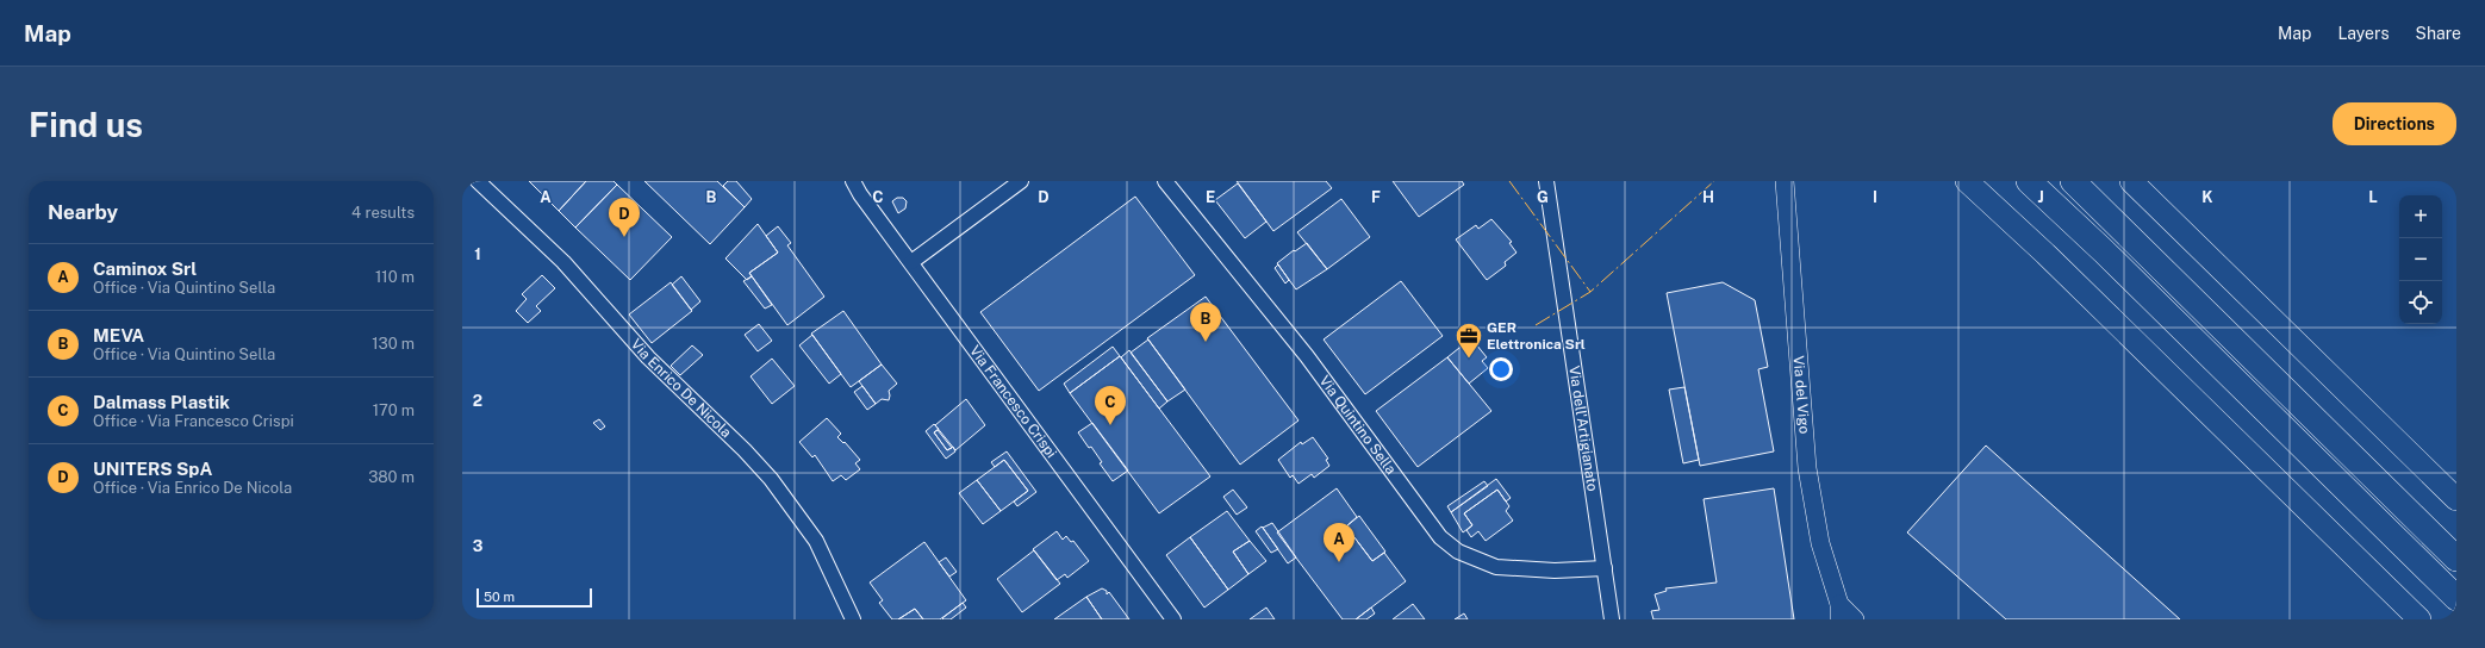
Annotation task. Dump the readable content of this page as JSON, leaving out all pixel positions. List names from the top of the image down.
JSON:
{
  "streets": {
    "street": [
      "Via Enrico De Nicola",
      "Via del Vigo",
      "Via Francesco Crispi",
      "Via Quintino Sella",
      "Via dell'Artigianato"
    ]
  },
  "crossings": [
    ["Via Quintino Sella", "Via dell'Artigianato"]
  ],
  "places": {
    "office": ["GER Elettronica Srl"]
  },
  "scale_bar": "50 m",
  "page": {
    "header": "Map",
    "nav": ["Map", "Layers", "Share"],
    "buttons": "Directions",
    "title": "Find us",
    "heading": ["Nearby", "4 results"],
    "map_buttons": ["+", "−"],
    "pins": [
      "D",
      "B",
      "C",
      "A"
    ],
    "list": [
      {
        "mark": "A",
        "name": "Caminox Srl",
        "note": "Office · Via Quintino Sella",
        "value": "110 m"
      },
      {
        "mark": "B",
        "name": "MEVA",
        "note": "Office · Via Quintino Sella",
        "value": "130 m"
      },
      {
        "mark": "C",
        "name": "Dalmass Plastik",
        "note": "Office · Via Francesco Crispi",
        "value": "170 m"
      },
      {
        "mark": "D",
        "name": "UNITERS SpA",
        "note": "Office · Via Enrico De Nicola",
        "value": "380 m"
      }
    ],
    "scale": "50 m"
  },
  "grid": {
    "columns": [
      "A",
      "B",
      "C",
      "D",
      "E",
      "F",
      "G",
      "H",
      "I",
      "J",
      "K",
      "L"
    ],
    "rows": ["1", "2", "3"]
  }
}
